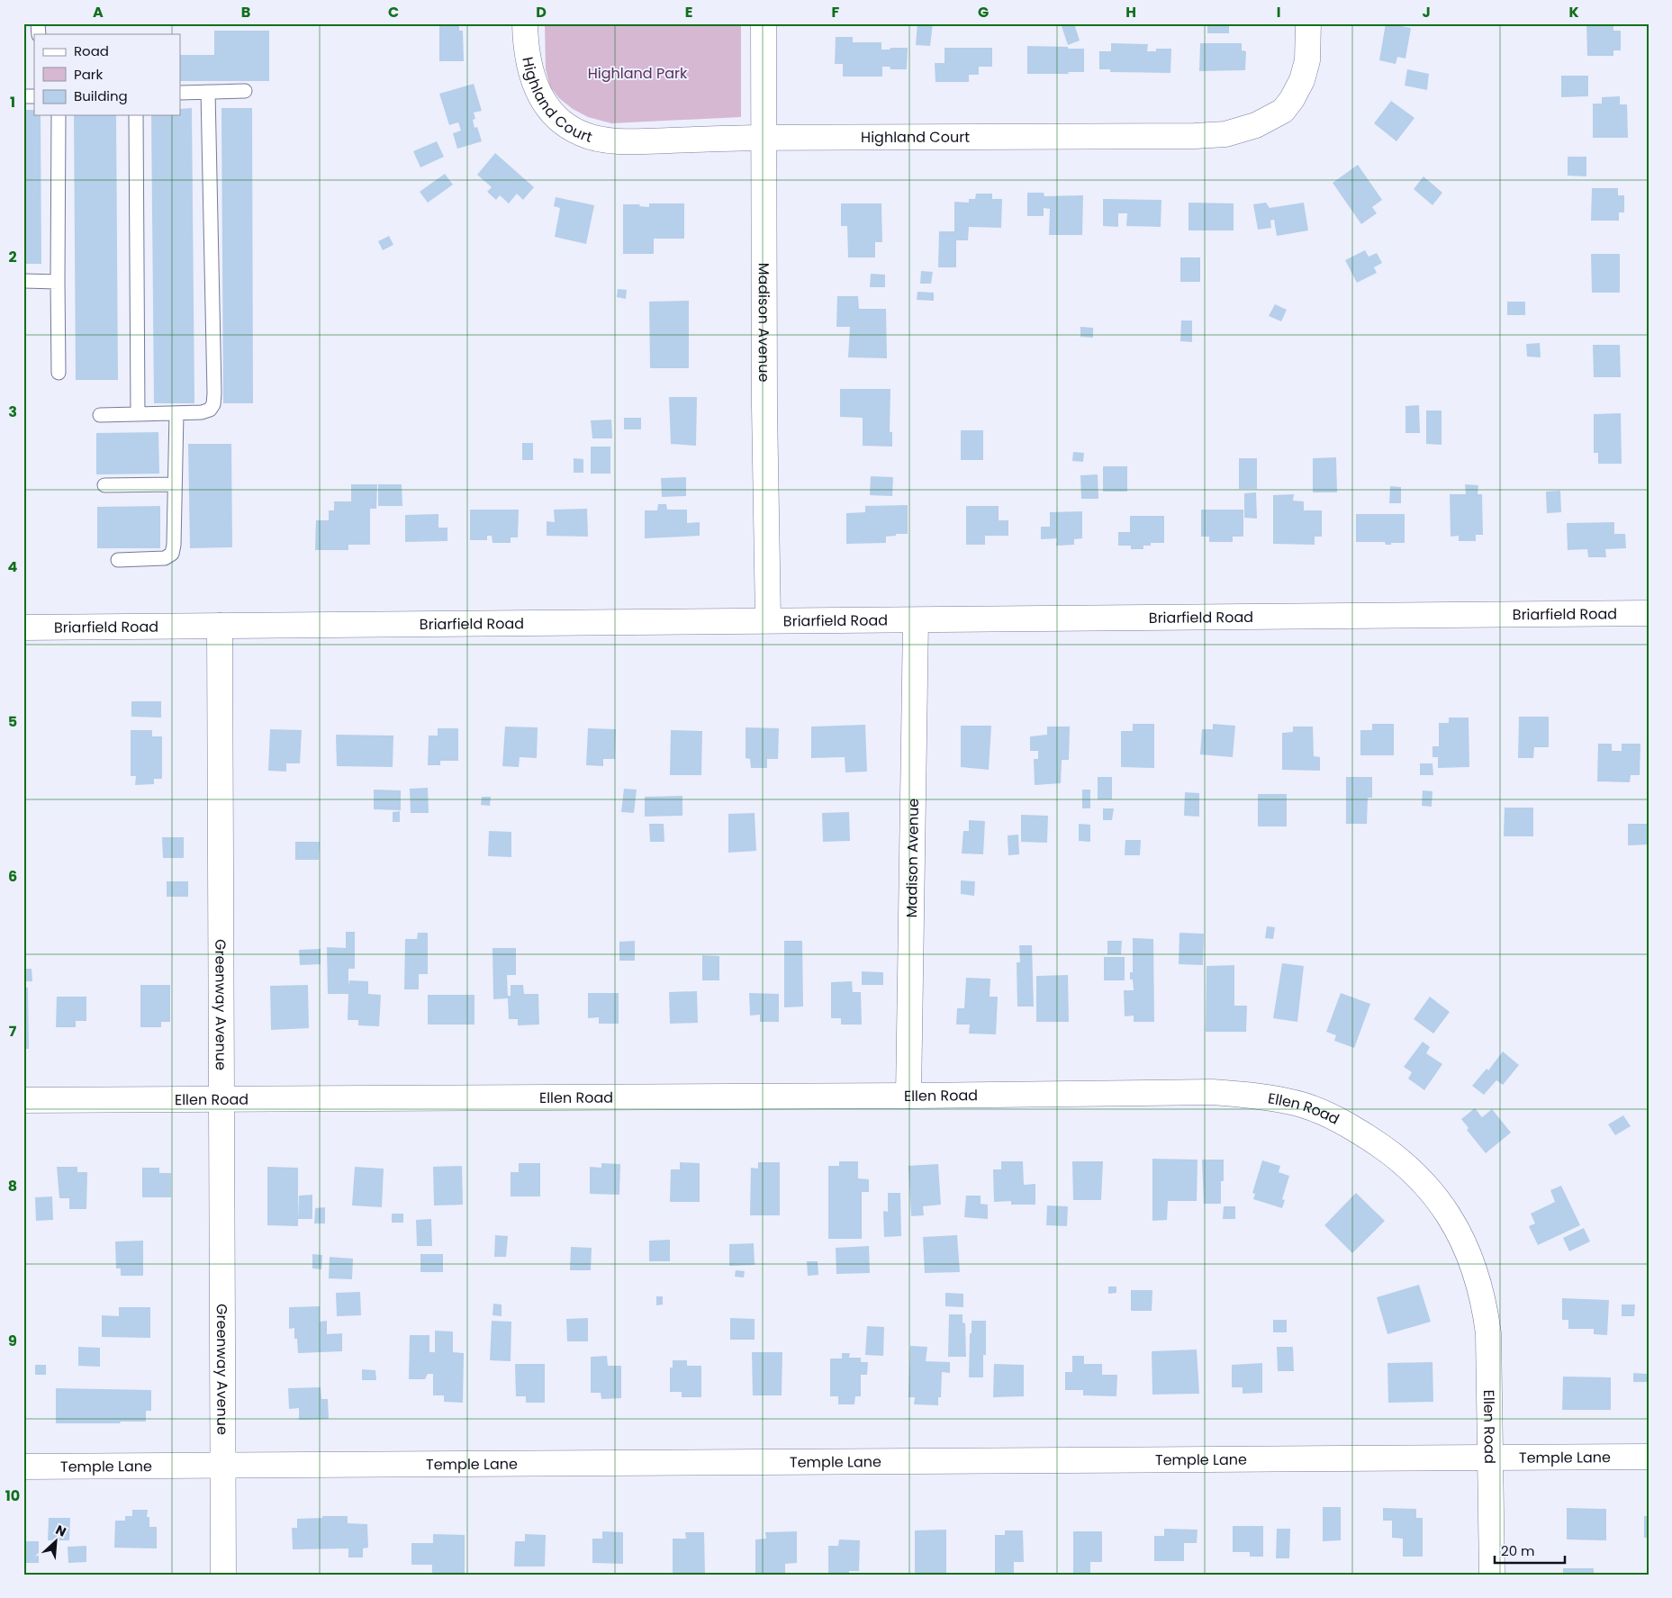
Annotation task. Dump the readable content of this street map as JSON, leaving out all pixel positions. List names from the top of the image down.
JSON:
{
  "streets": {
    "street": [
      "Highland Court",
      "Madison Avenue",
      "Briarfield Road",
      "Greenway Avenue",
      "Ellen Road",
      "Temple Lane"
    ]
  },
  "crossings": [
    ["Highland Court", "Madison Avenue"],
    ["Madison Avenue", "Briarfield Road"],
    ["Madison Avenue", "Ellen Road"],
    ["Briarfield Road", "Greenway Avenue"],
    ["Greenway Avenue", "Ellen Road"],
    ["Greenway Avenue", "Temple Lane"],
    ["Ellen Road", "Temple Lane"]
  ],
  "parks": ["Highland Park"],
  "legend": ["Road", "Park", "Building"],
  "scale_bar": "20 m",
  "north": "top right",
  "grid": {
    "columns": [
      "A",
      "B",
      "C",
      "D",
      "E",
      "F",
      "G",
      "H",
      "I",
      "J",
      "K"
    ],
    "rows": [
      "1",
      "2",
      "3",
      "4",
      "5",
      "6",
      "7",
      "8",
      "9",
      "10"
    ]
  }
}
